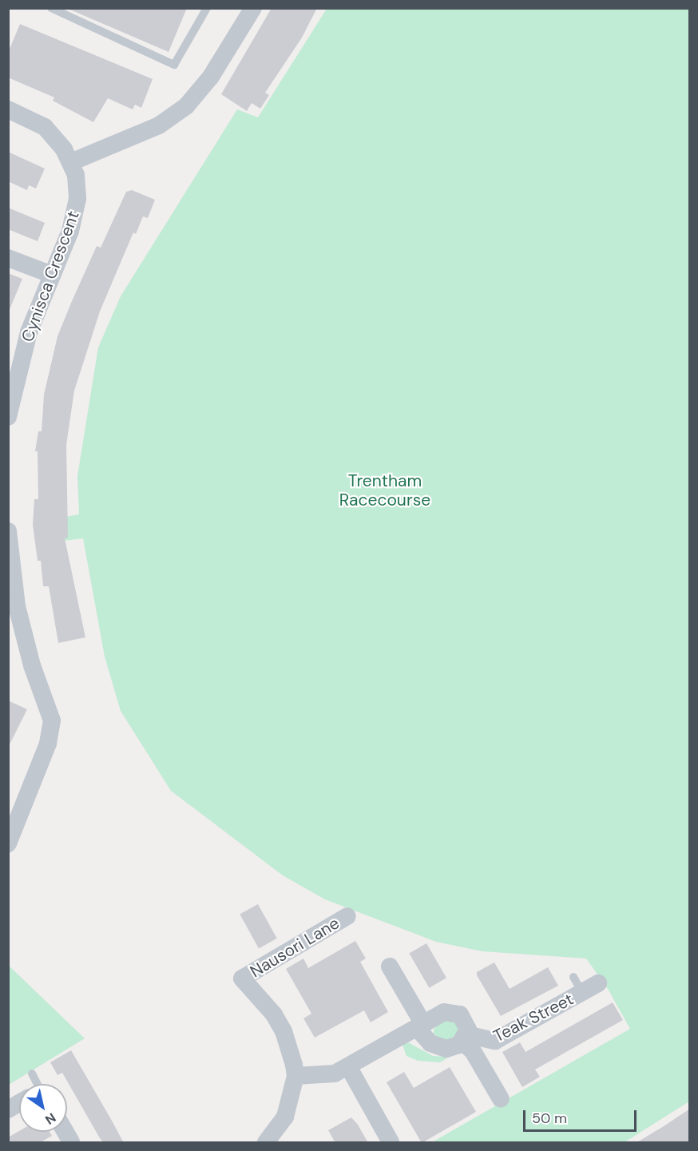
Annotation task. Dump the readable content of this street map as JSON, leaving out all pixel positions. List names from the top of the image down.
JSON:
{
  "streets": {
    "street": ["Cynisca Crescent", "Nausori Lane", "Teak Street"]
  },
  "crossings": [
    ["Nausori Lane", "Teak Street"]
  ],
  "parks": ["Trentham Racecourse"],
  "scale_bar": "50 m",
  "north": "bottom right"
}
